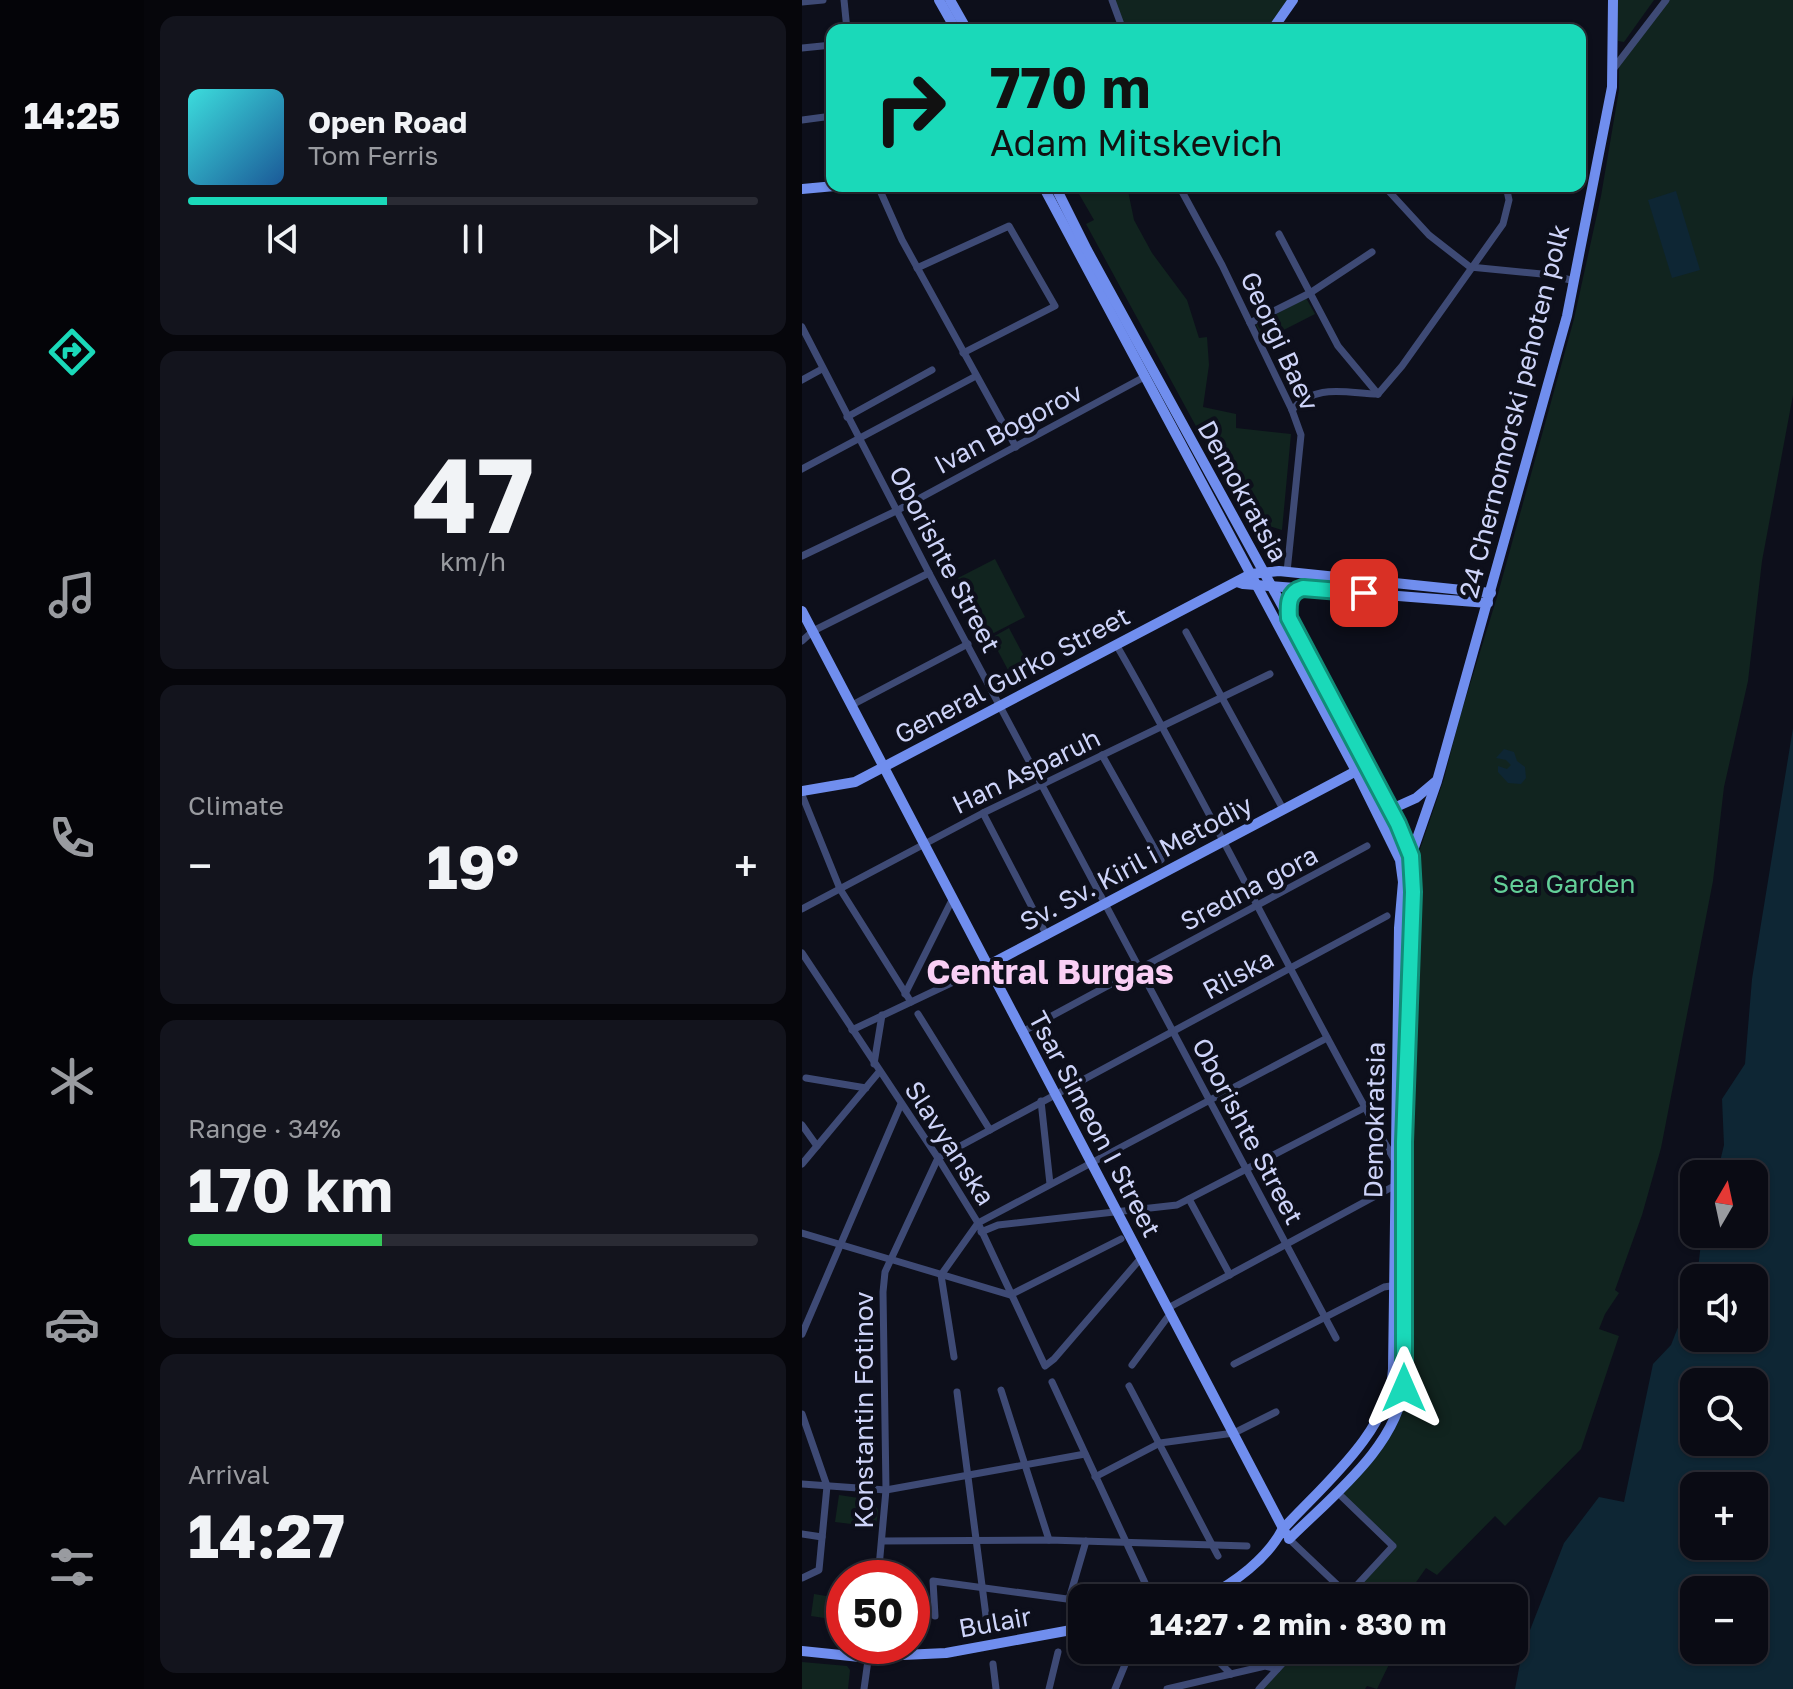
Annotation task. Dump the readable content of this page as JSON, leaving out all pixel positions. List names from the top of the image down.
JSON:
{
  "streets": {
    "main road": [
      "24 Chernomorski pehoten polk",
      "Demokratsia",
      "General Gurko Street",
      "Sv. Sv. Kiril i Metodiy",
      "Tsar Simeon I Street",
      "Bulair"
    ],
    "street": [
      "Georgi Baev",
      "Ivan Bogorov",
      "Oborishte Street",
      "Han Asparuh",
      "Sredna gora",
      "Rilska",
      "Slavyanska",
      "Konstantin Fotinov"
    ]
  },
  "crossings": [
    ["24 Chernomorski pehoten polk", "Demokratsia"],
    ["Ivan Bogorov", "Demokratsia"],
    ["Ivan Bogorov", "Oborishte Street"],
    ["Demokratsia", "General Gurko Street"],
    ["Demokratsia", "Sv. Sv. Kiril i Metodiy"],
    ["Demokratsia", "Tsar Simeon I Street"],
    ["Oborishte Street", "General Gurko Street"],
    ["Oborishte Street", "Han Asparuh"],
    ["Oborishte Street", "Sv. Sv. Kiril i Metodiy"],
    ["Oborishte Street", "Sredna gora"],
    ["Oborishte Street", "Rilska"],
    ["General Gurko Street", "Tsar Simeon I Street"],
    ["Han Asparuh", "Tsar Simeon I Street"],
    ["Sv. Sv. Kiril i Metodiy", "Tsar Simeon I Street"],
    ["Sv. Sv. Kiril i Metodiy", "Slavyanska"],
    ["Sredna gora", "Tsar Simeon I Street"],
    ["Rilska", "Tsar Simeon I Street"],
    ["Rilska", "Slavyanska"],
    ["Rilska", "Konstantin Fotinov"],
    ["Tsar Simeon I Street", "Slavyanska"],
    ["Slavyanska", "Konstantin Fotinov"]
  ],
  "districts": ["Central Burgas"],
  "parks": ["Sea Garden"],
  "north": "top",
  "page": {
    "tabs": "14:25",
    "turn": ["770 m", "Adam Mitskevich"],
    "song": ["Open Road", "Tom Ferris"],
    "tile": [
      ["47", "km/h"],
      "Climate",
      ["Range · 34%", "170 km"],
      ["Arrival", "14:27"]
    ],
    "heat": ["−", "19°", "+"],
    "map_buttons": ["+", "−"],
    "limit": "50",
    "trip": "14:27 · 2 min · 830 m"
  }
}
